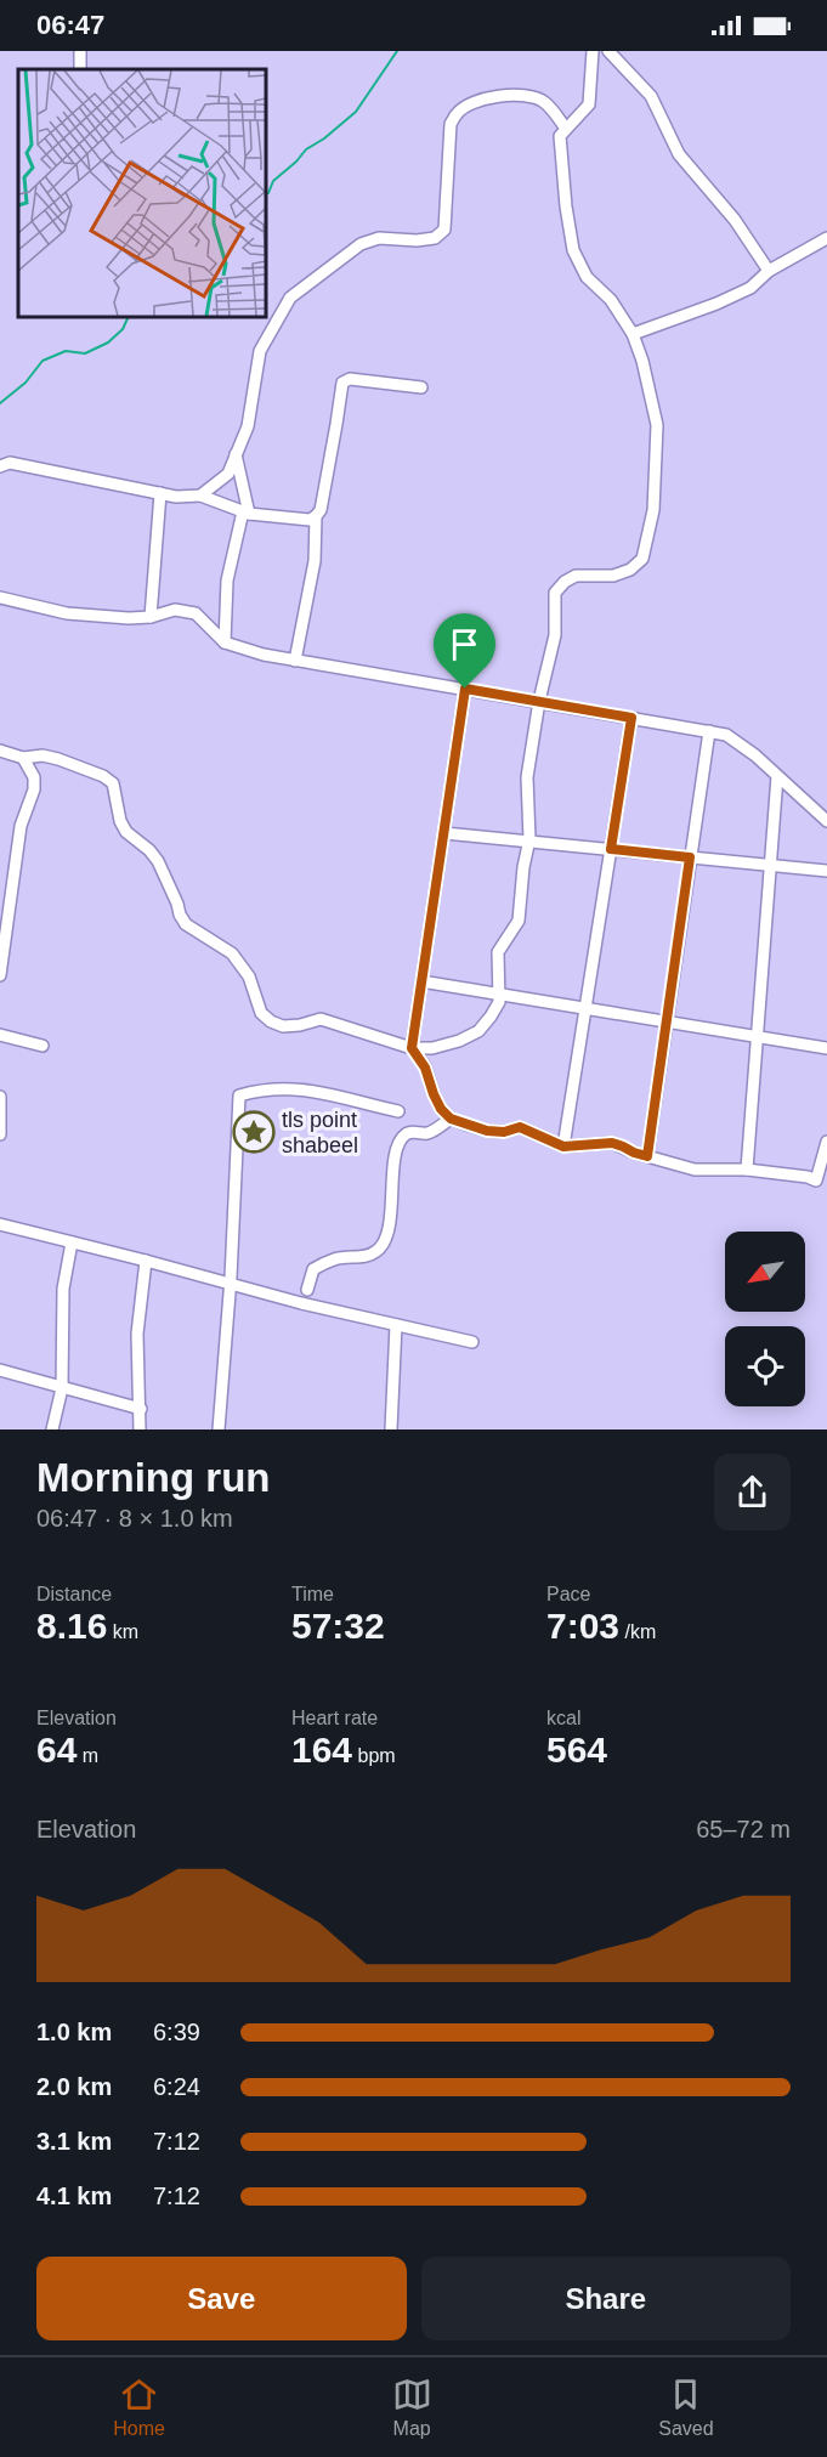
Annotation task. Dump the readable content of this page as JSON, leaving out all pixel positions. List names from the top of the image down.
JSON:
{
  "places": {
    "place": ["tls point shabeel"]
  },
  "north": "bottom left",
  "page": {
    "status": "06:47",
    "heading": ["Morning run", "06:47 · 8 × 1.0 km"],
    "stats": [
      ["Distance", "8.16 km"],
      ["Time", "57:32"],
      ["Pace", "7:03 /km"],
      ["Elevation", "64 m"],
      ["Heart rate", "164 bpm"],
      ["kcal", "564"]
    ],
    "chart": ["Elevation", "65–72 m"],
    "list": [
      {
        "name": "1.0 km",
        "note": "6:39"
      },
      {
        "name": "2.0 km",
        "note": "6:24"
      },
      {
        "name": "3.1 km",
        "note": "7:12"
      },
      {
        "name": "4.1 km",
        "note": "7:12"
      }
    ],
    "buttons": ["Save", "Share"],
    "tabs": ["Home", "Map", "Saved"]
  }
}
